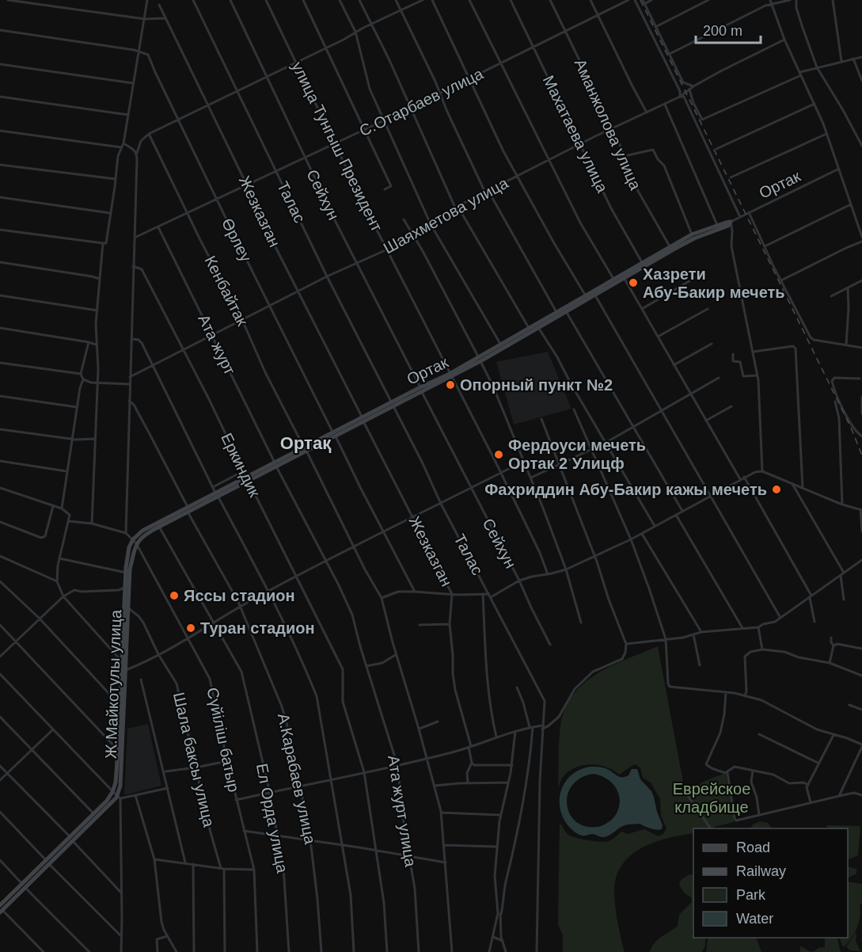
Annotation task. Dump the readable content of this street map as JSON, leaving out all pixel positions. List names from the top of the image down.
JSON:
{
  "streets": {
    "street": [
      "С.Отарбаев улица",
      "Аманжолова улица",
      "Махатаева улица",
      "улица Тунгыш Президент",
      "Ортак",
      "Сейхун",
      "Талас",
      "Жезказган",
      "Шаяхметова улица",
      "Өрлеу",
      "Кенбайтак",
      "Ата журт",
      "Еркиндик",
      "Ж.Майкотулы улица",
      "Сүйіліш батыр",
      "Шала баксы улица",
      "А.Карабаев улица",
      "Ата журт улица",
      "Ел Орда улица"
    ]
  },
  "crossings": [
    ["С.Отарбаев улица", "Аманжолова улица"],
    ["С.Отарбаев улица", "Махатаева улица"],
    ["С.Отарбаев улица", "улица Тунгыш Президент"],
    ["С.Отарбаев улица", "Сейхун"],
    ["С.Отарбаев улица", "Талас"],
    ["С.Отарбаев улица", "Жезказган"],
    ["С.Отарбаев улица", "Өрлеу"],
    ["С.Отарбаев улица", "Кенбайтак"],
    ["С.Отарбаев улица", "Ата журт"],
    ["Аманжолова улица", "Ортак"],
    ["Аманжолова улица", "Шаяхметова улица"],
    ["Махатаева улица", "Ортак"],
    ["Махатаева улица", "Шаяхметова улица"],
    ["улица Тунгыш Президент", "Ортак"],
    ["улица Тунгыш Президент", "Шаяхметова улица"],
    ["Ортак", "Сейхун"],
    ["Ортак", "Талас"],
    ["Ортак", "Жезказган"],
    ["Ортак", "Өрлеу"],
    ["Ортак", "Кенбайтак"],
    ["Ортак", "Ата журт"],
    ["Ортак", "Еркиндик"],
    ["Ортак", "Ж.Майкотулы улица"],
    ["Ортак", "Сүйіліш батыр"],
    ["Ортак", "А.Карабаев улица"],
    ["Ортак", "Ел Орда улица"],
    ["Сейхун", "Шаяхметова улица"],
    ["Талас", "Шаяхметова улица"],
    ["Жезказган", "Шаяхметова улица"],
    ["Шаяхметова улица", "Өрлеу"],
    ["Шаяхметова улица", "Кенбайтак"],
    ["Шаяхметова улица", "Ата журт"],
    ["Шаяхметова улица", "Еркиндик"],
    ["Ата журт", "Ата журт улица"],
    ["Ж.Майкотулы улица", "Сүйіліш батыр"],
    ["Ж.Майкотулы улица", "Шала баксы улица"]
  ],
  "districts": ["Ортақ"],
  "parks": ["Еврейское кладбище"],
  "places": [
    "Хазрети Абу-Бакир мечеть",
    "Опорный пункт №2",
    "Фердоуси мечеть Ортак 2 Улицф",
    "Фахриддин Абу-Бакир кажы мечеть",
    "Яссы стадион",
    "Туран стадион"
  ],
  "legend": [
    "Road",
    "Railway",
    "Park",
    "Water"
  ],
  "scale_bar": "200 m"
}
